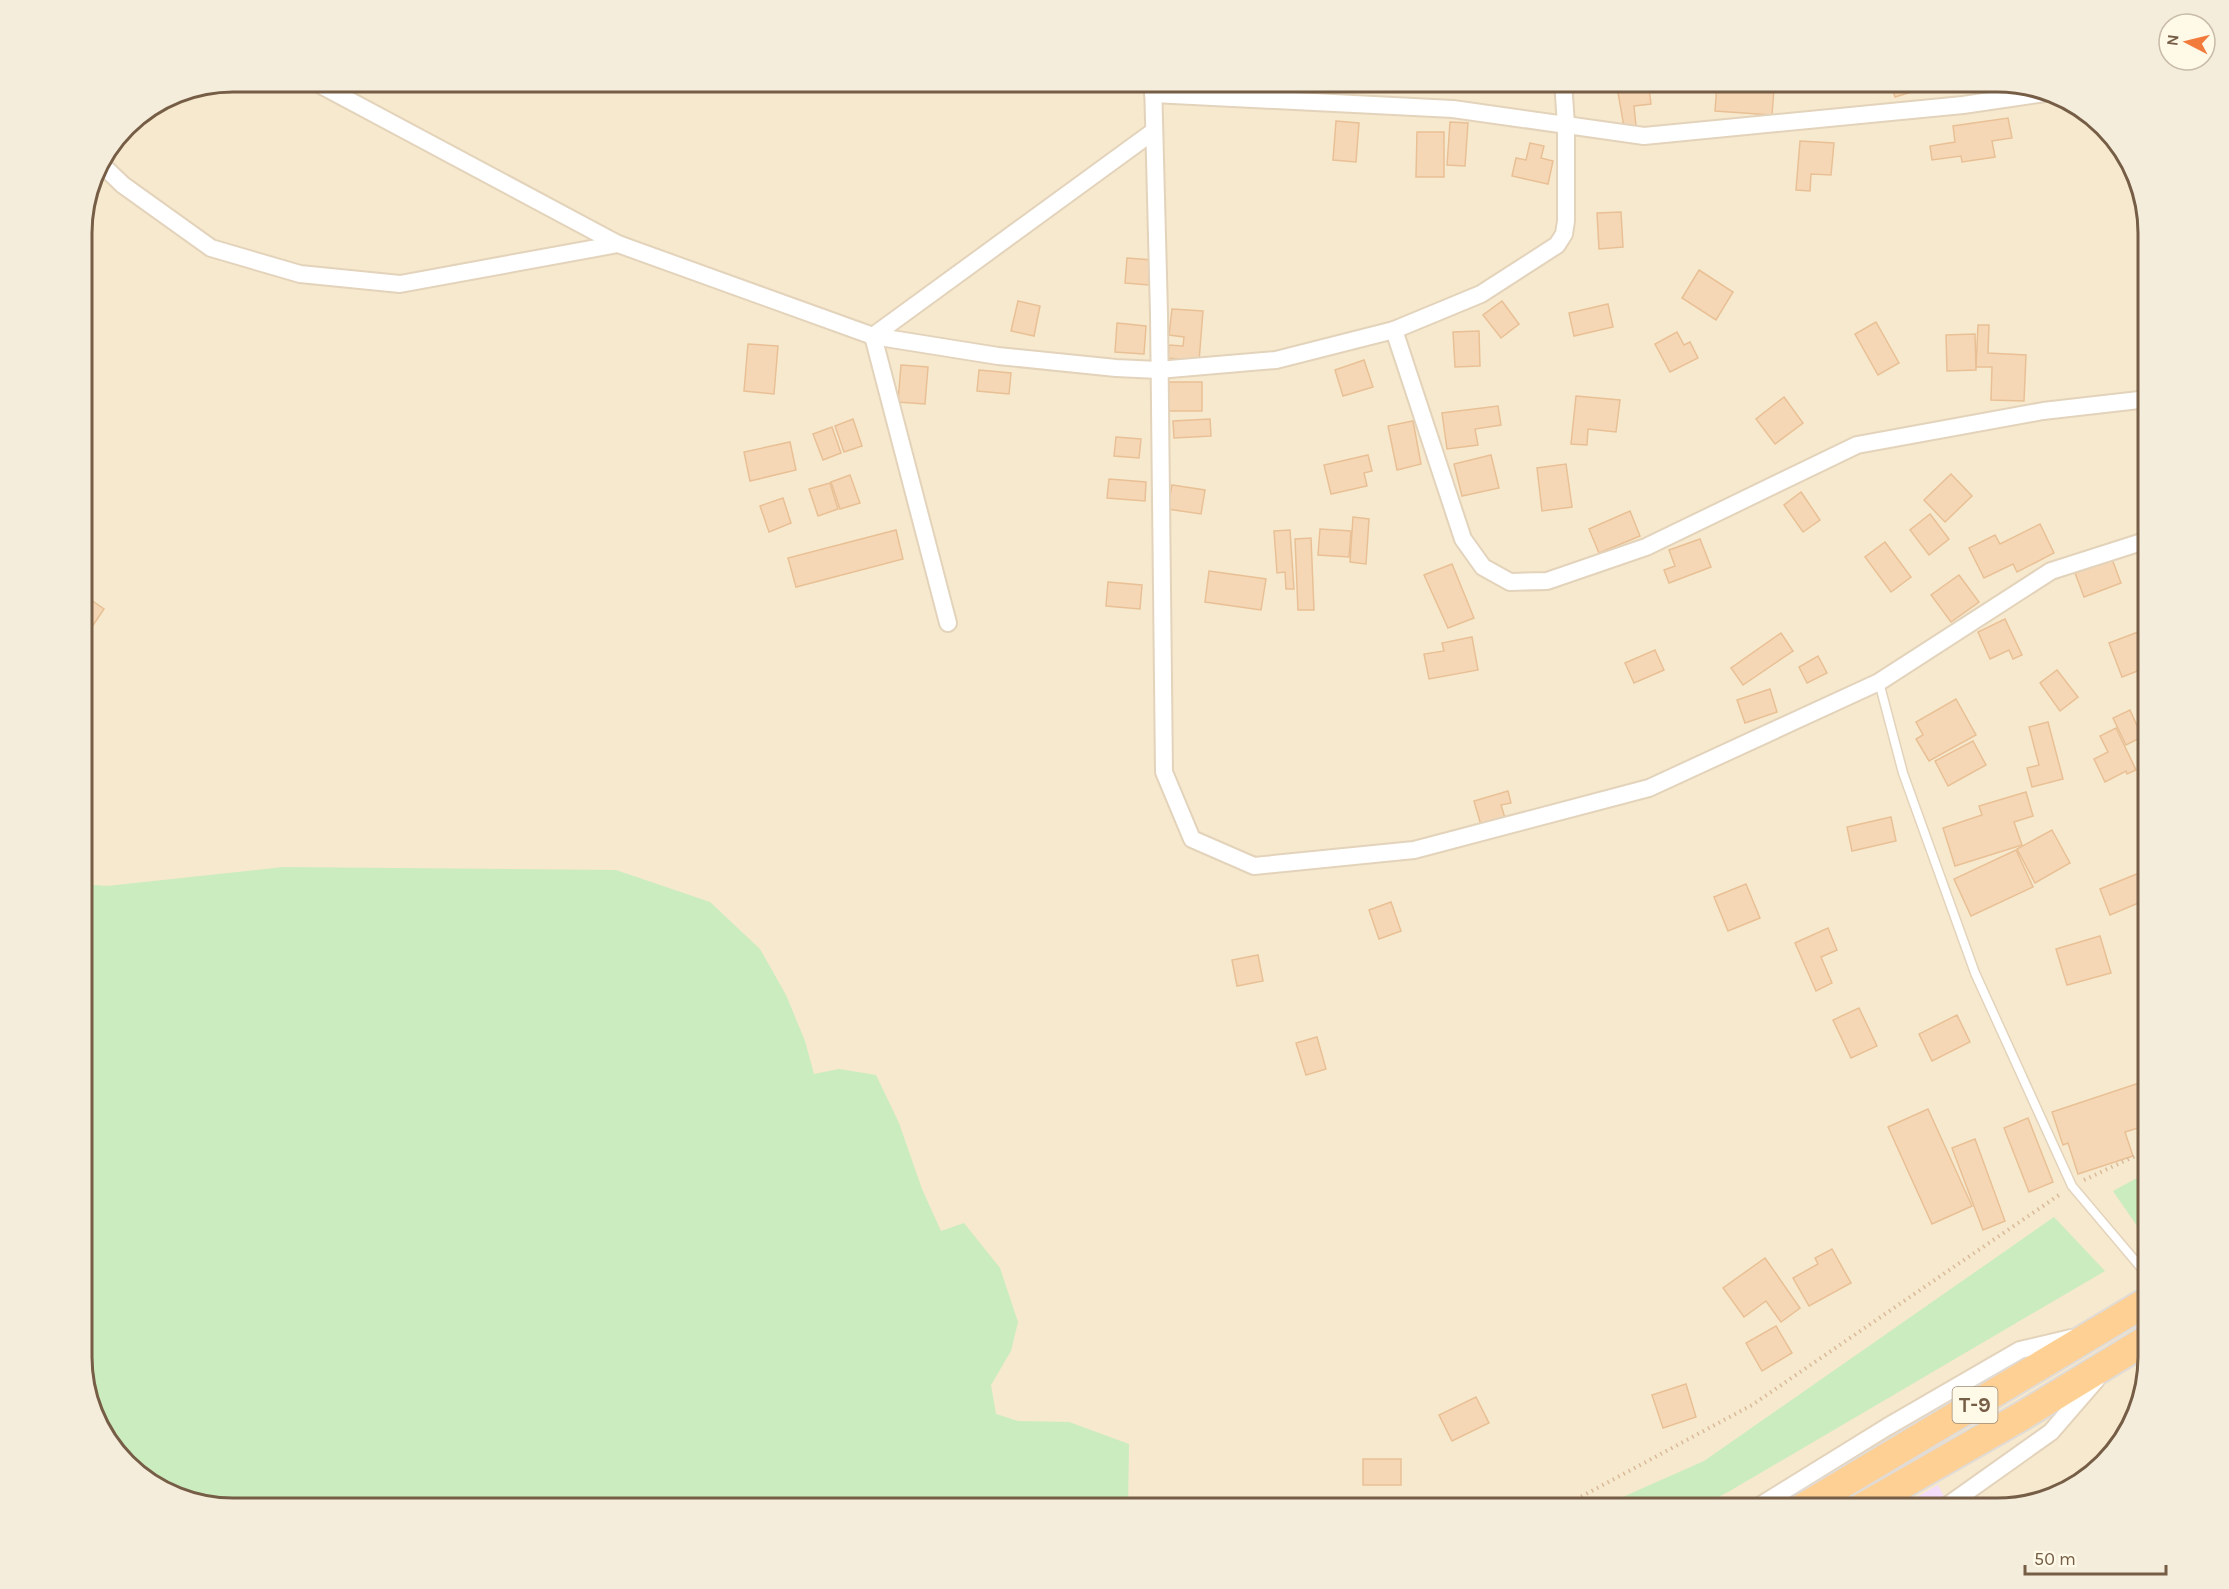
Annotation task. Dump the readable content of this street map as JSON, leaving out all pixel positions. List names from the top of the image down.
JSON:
{
  "streets": {
    "highway": ["T-9"]
  },
  "scale_bar": "50 m",
  "north": "left"
}
